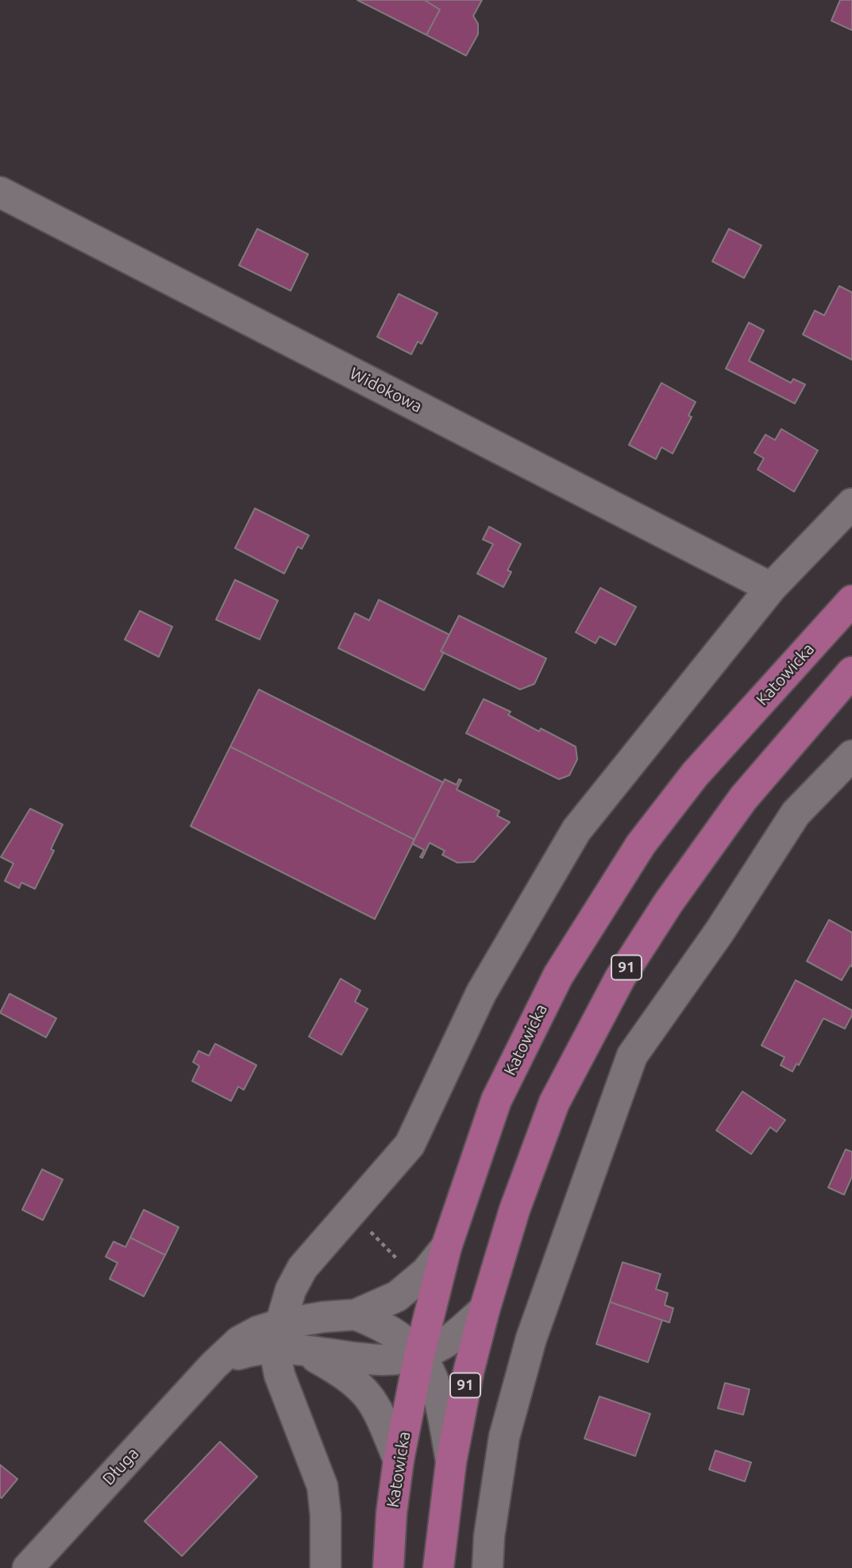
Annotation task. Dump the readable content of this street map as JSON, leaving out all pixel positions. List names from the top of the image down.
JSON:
{
  "streets": {
    "main road": ["Katowicka", "91"],
    "street": ["Widokowa", "Długa"]
  },
  "crossings": [
    ["Katowicka", "Długa"],
    ["91", "Długa"]
  ]
}
